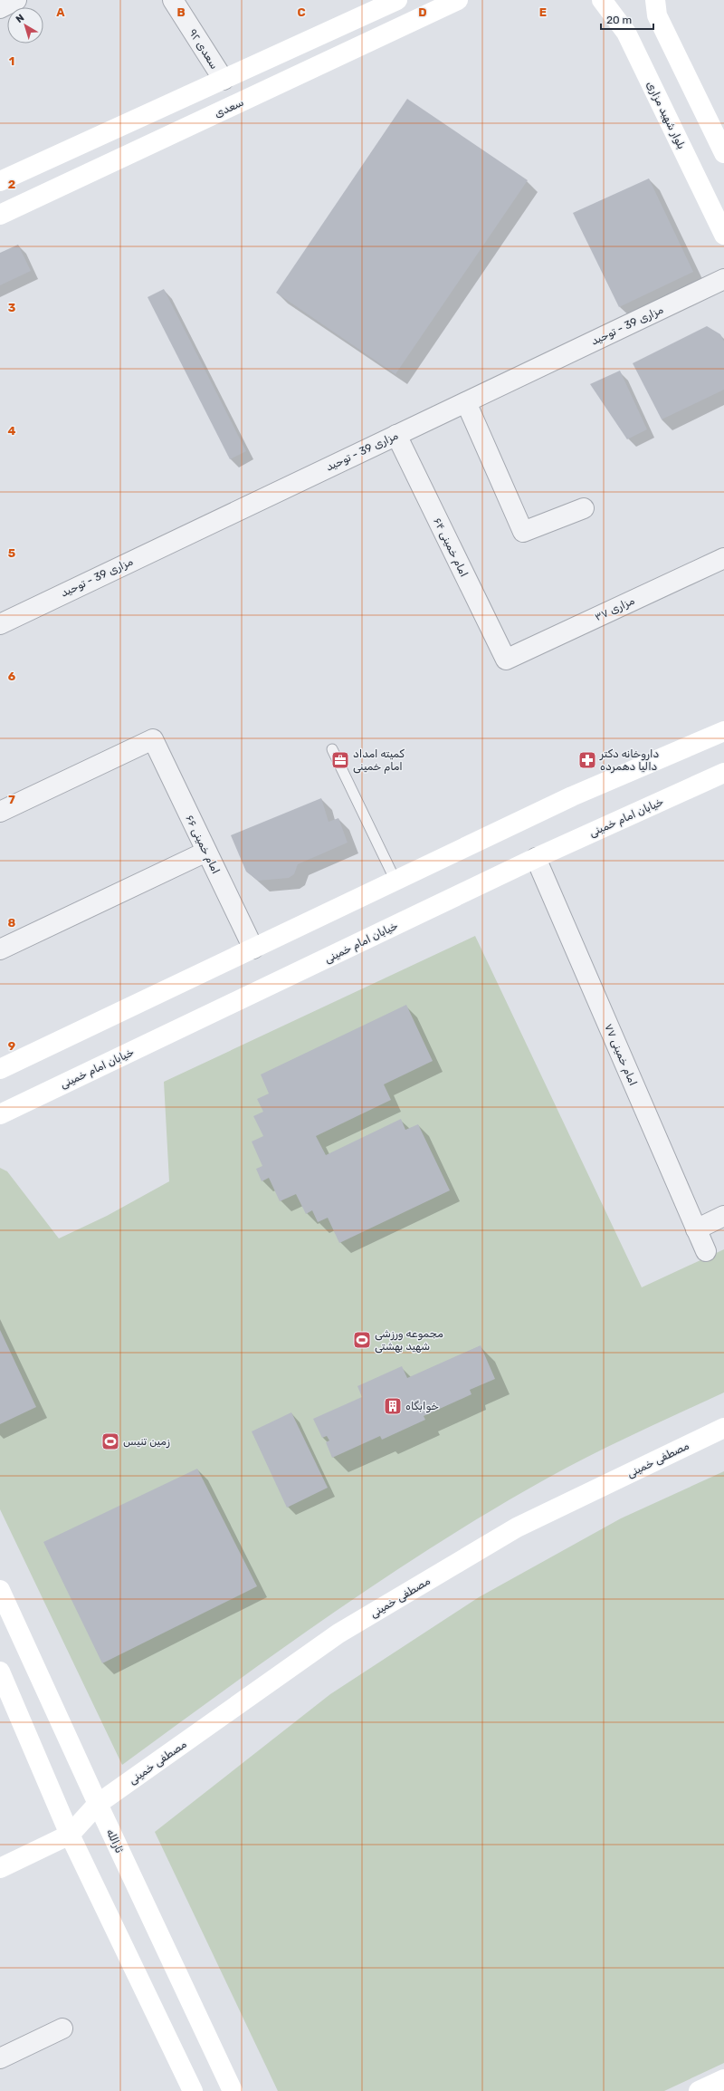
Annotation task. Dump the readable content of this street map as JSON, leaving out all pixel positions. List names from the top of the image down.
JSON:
{
  "streets": {
    "main road": [
      "سعدی",
      "بلوار شهید مزاری",
      "خیابان امام خمینی",
      "مصطفی خمینی",
      "ثارالله"
    ],
    "street": [
      "سعدی ۹۲",
      "مزاری 39 - توحید",
      "امام خمینی ۶۴",
      "مزاری ۳۷",
      "امام خمینی ۶۶",
      "امام خمینی ۷۷"
    ]
  },
  "crossings": [
    ["مزاری 39 - توحید", "امام خمینی ۶۴"],
    ["امام خمینی ۶۴", "مزاری ۳۷"],
    ["خیابان امام خمینی", "امام خمینی ۷۷"],
    ["مصطفی خمینی", "ثارالله"]
  ],
  "places": {
    "office": ["کمیته امداد امام خمینی"],
    "pharmacy": ["داروخانه دکتر دالیا دهمرده"],
    "sports": ["مجموعه ورزشی شهید بهشتی", "زمین تنیس"],
    "building": ["خوابگاه"]
  },
  "scale_bar": "20 m",
  "north": "top left",
  "grid": {
    "columns": [
      "A",
      "B",
      "C",
      "D",
      "E"
    ],
    "rows": [
      "1",
      "2",
      "3",
      "4",
      "5",
      "6",
      "7",
      "8",
      "9"
    ]
  }
}
